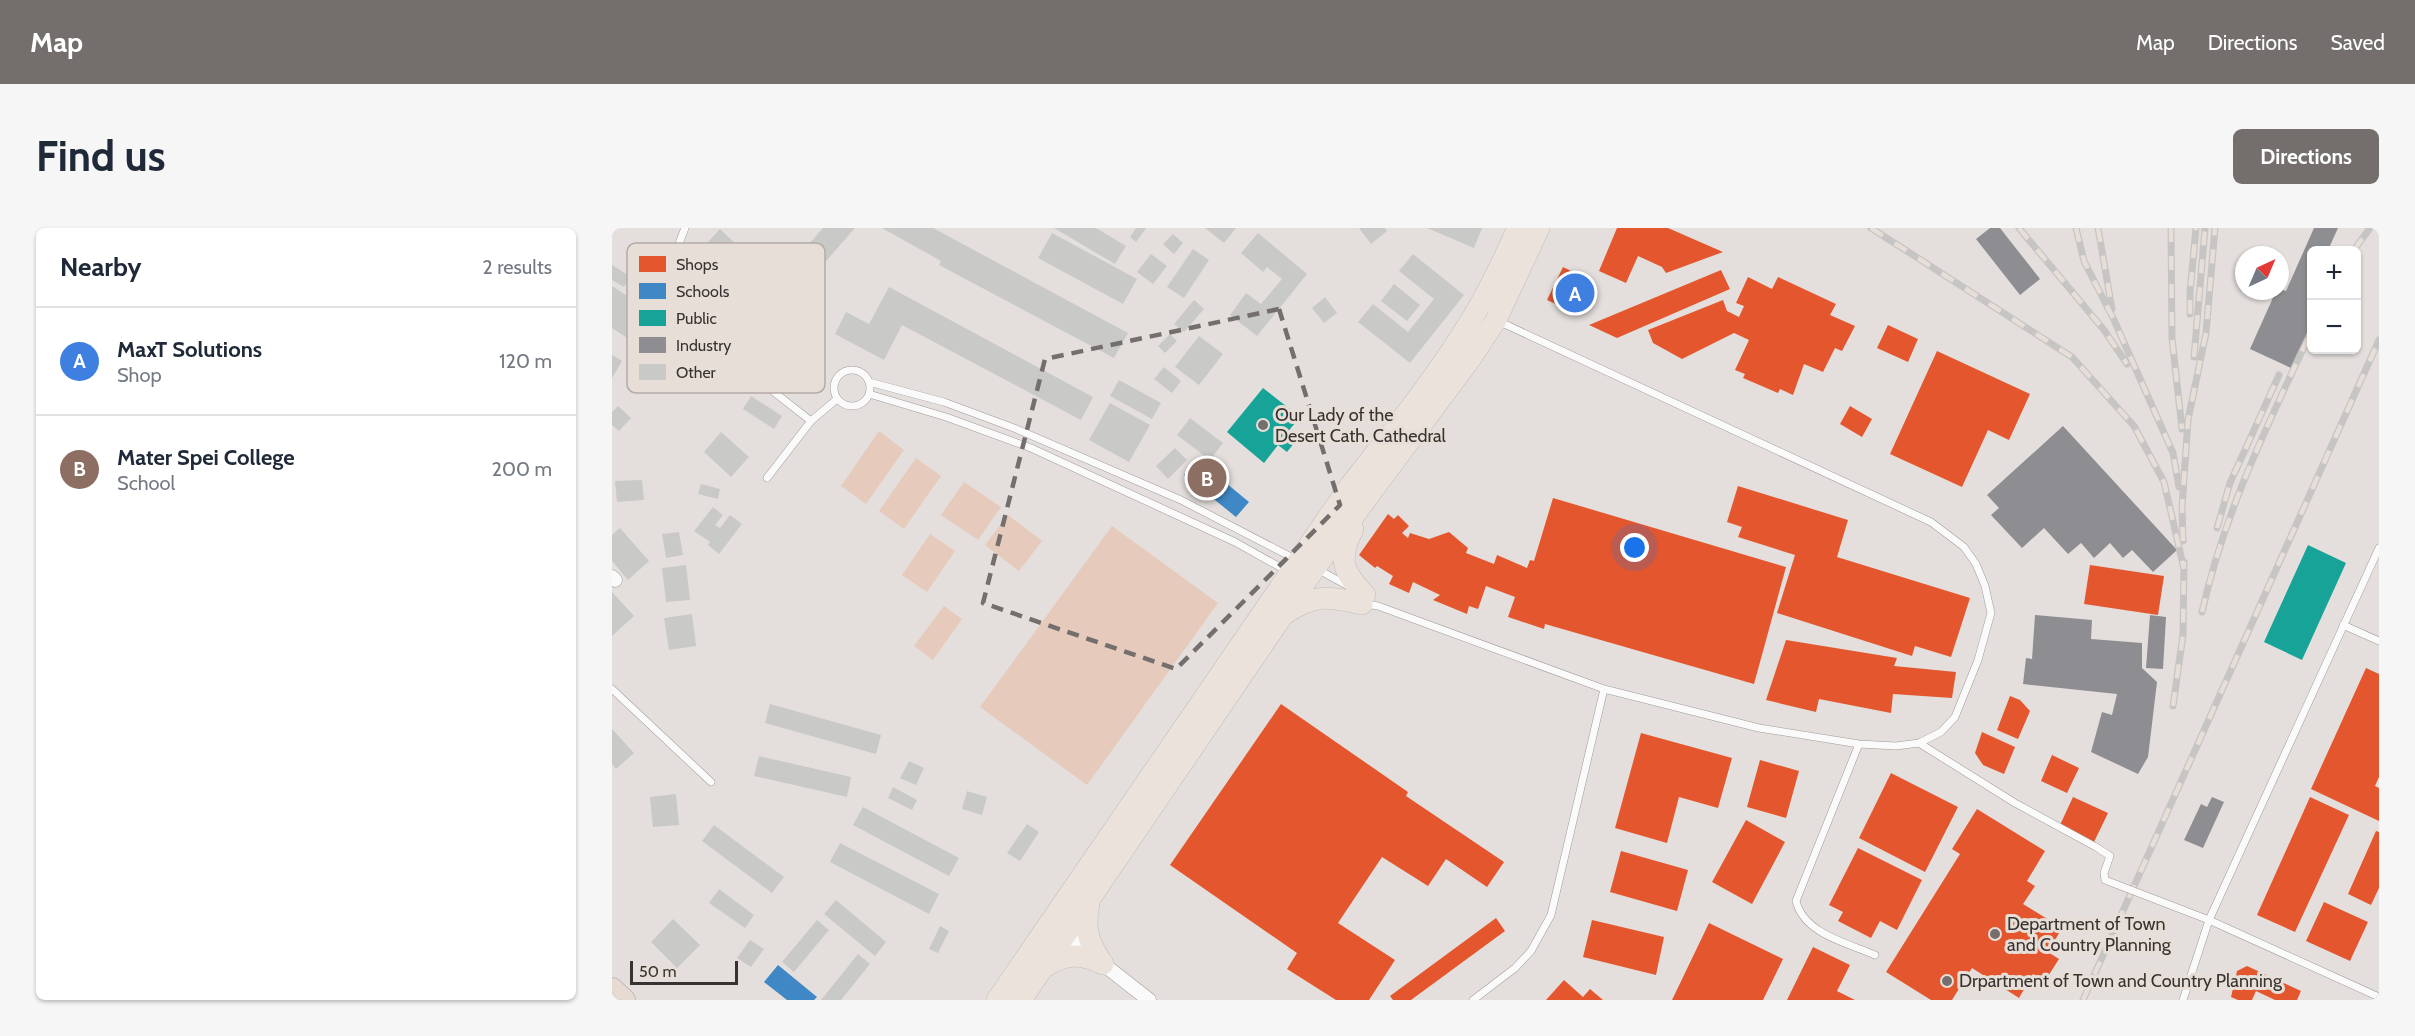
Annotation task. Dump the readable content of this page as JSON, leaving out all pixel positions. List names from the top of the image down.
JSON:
{
  "places": ["Our Lady of the Desert Cath. Cathedral", "Department of Town and Country Planning", "Drpartment of Town and Country Planning"],
  "legend": [
    "Shops",
    "Schools",
    "Public",
    "Industry",
    "Other"
  ],
  "scale_bar": "50 m",
  "north": "top right",
  "page": {
    "header": "Map",
    "nav": ["Map", "Directions", "Saved"],
    "buttons": "Directions",
    "title": "Find us",
    "heading": ["Nearby", "2 results"],
    "map_buttons": ["+", "−"],
    "pins": ["A", "B"],
    "list": [
      {
        "mark": "A",
        "name": "MaxT Solutions",
        "note": "Shop",
        "value": "120 m"
      },
      {
        "mark": "B",
        "name": "Mater Spei College",
        "note": "School",
        "value": "200 m"
      }
    ],
    "scale": "50 m"
  }
}
